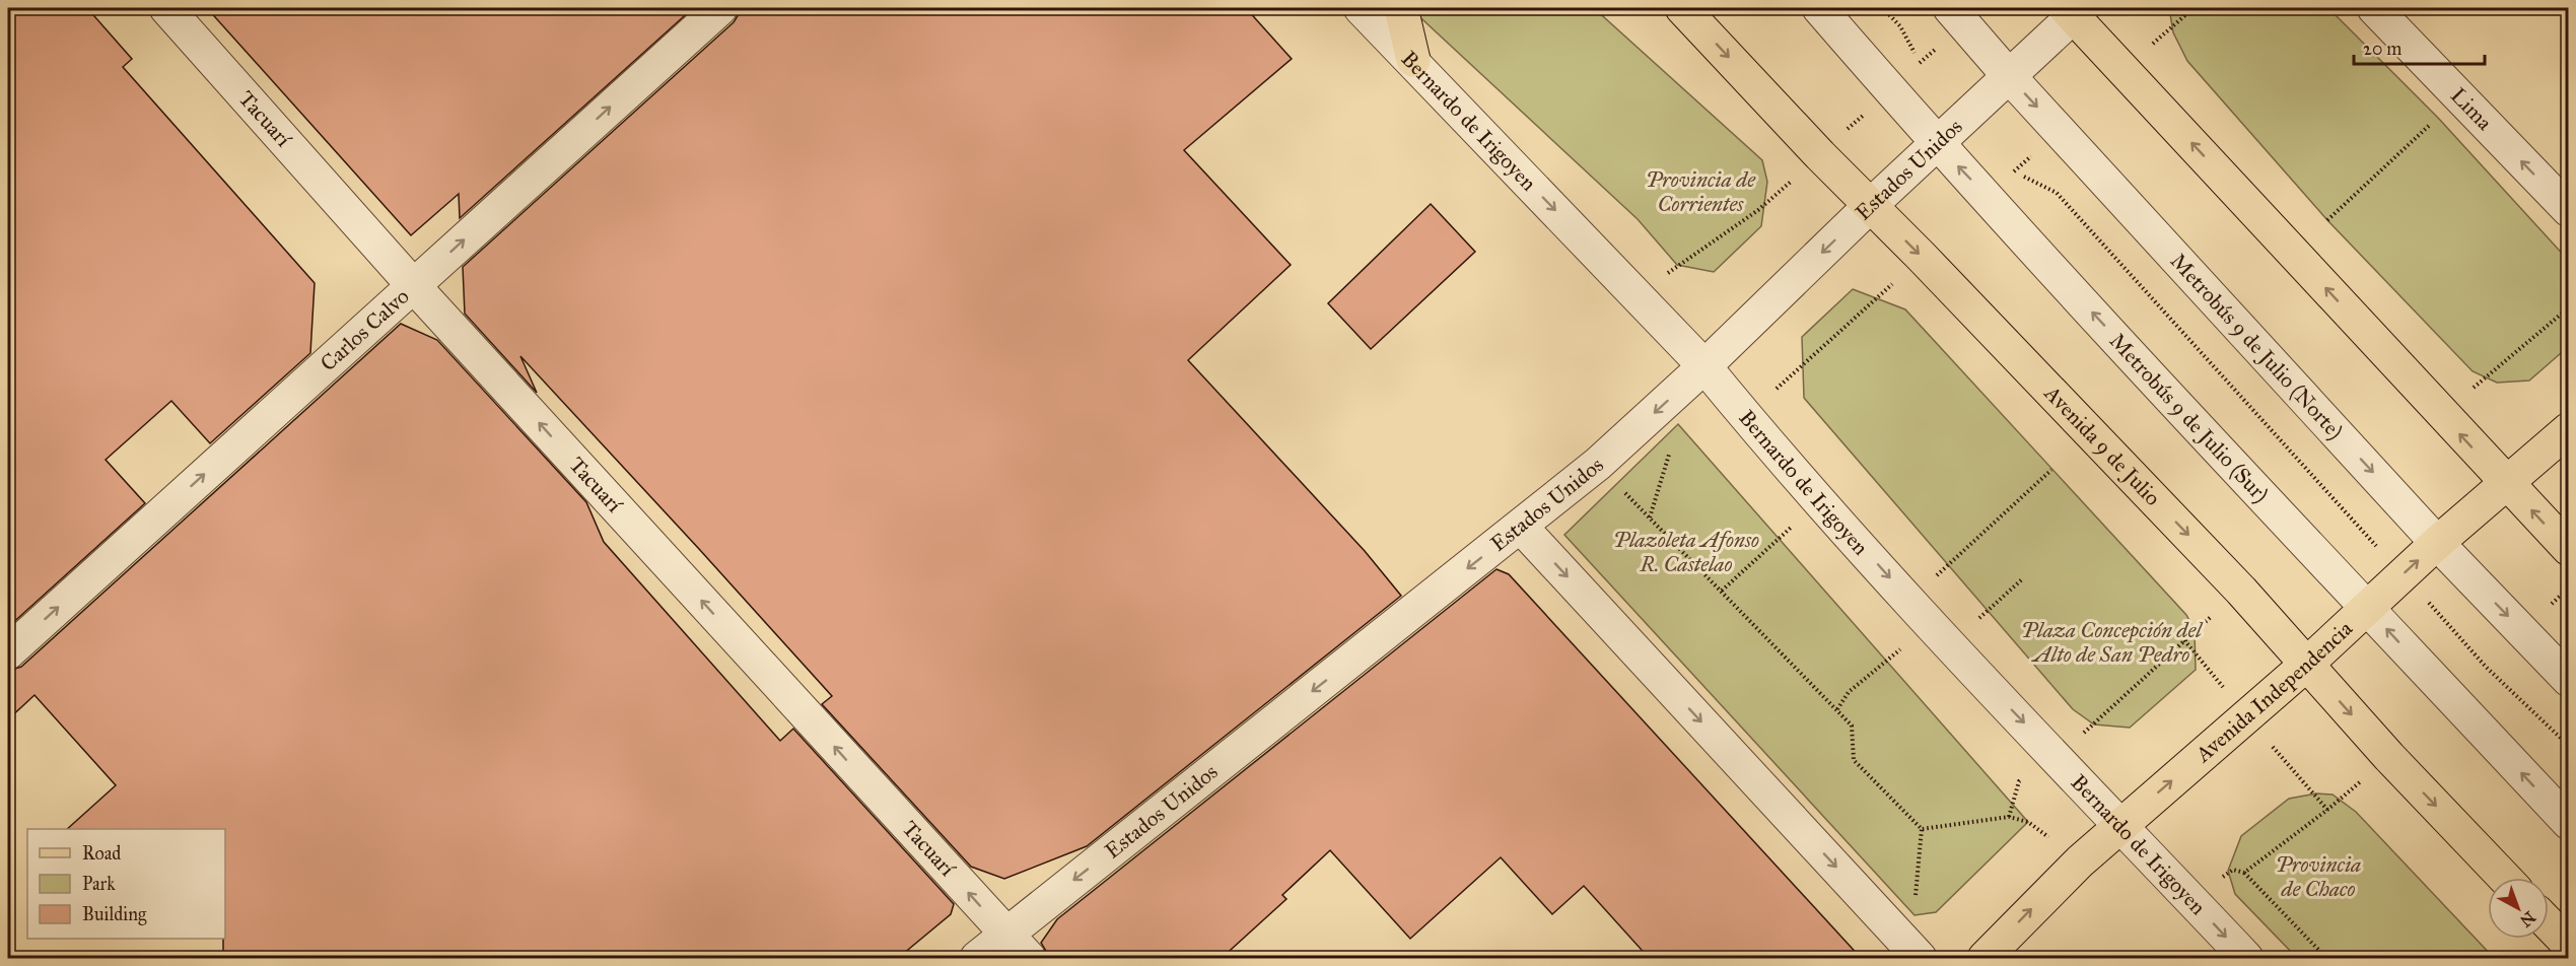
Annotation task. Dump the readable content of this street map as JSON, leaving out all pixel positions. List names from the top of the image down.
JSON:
{
  "streets": {
    "main road": ["Avenida 9 de Julio", "Avenida Independencia"],
    "street": [
      "Lima",
      "Tacuarí",
      "Bernardo de Irigoyen",
      "Estados Unidos",
      "Carlos Calvo",
      "Metrobús 9 de Julio (Norte)",
      "Metrobús 9 de Julio (Sur)"
    ]
  },
  "crossings": [
    ["Tacuarí", "Estados Unidos"],
    ["Tacuarí", "Carlos Calvo"],
    ["Bernardo de Irigoyen", "Estados Unidos"],
    ["Bernardo de Irigoyen", "Avenida Independencia"],
    ["Estados Unidos", "Metrobús 9 de Julio (Norte)"],
    ["Estados Unidos", "Metrobús 9 de Julio (Sur)"],
    ["Estados Unidos", "Avenida 9 de Julio"],
    ["Metrobús 9 de Julio (Norte)", "Avenida Independencia"],
    ["Metrobús 9 de Julio (Sur)", "Avenida Independencia"],
    ["Avenida 9 de Julio", "Avenida Independencia"]
  ],
  "one_way": [
    "Lima",
    "Tacuarí",
    "Estados Unidos",
    "Carlos Calvo",
    "Metrobús 9 de Julio (Norte)",
    "Metrobús 9 de Julio (Sur)",
    "Avenida Independencia"
  ],
  "parks": [
    "Provincia de Corrientes",
    "Plazoleta Afonso R. Castelao",
    "Plaza Concepción del Alto de San Pedro",
    "Provincia de Chaco"
  ],
  "legend": ["Road", "Park", "Building"],
  "scale_bar": "20 m",
  "north": "bottom right"
}
